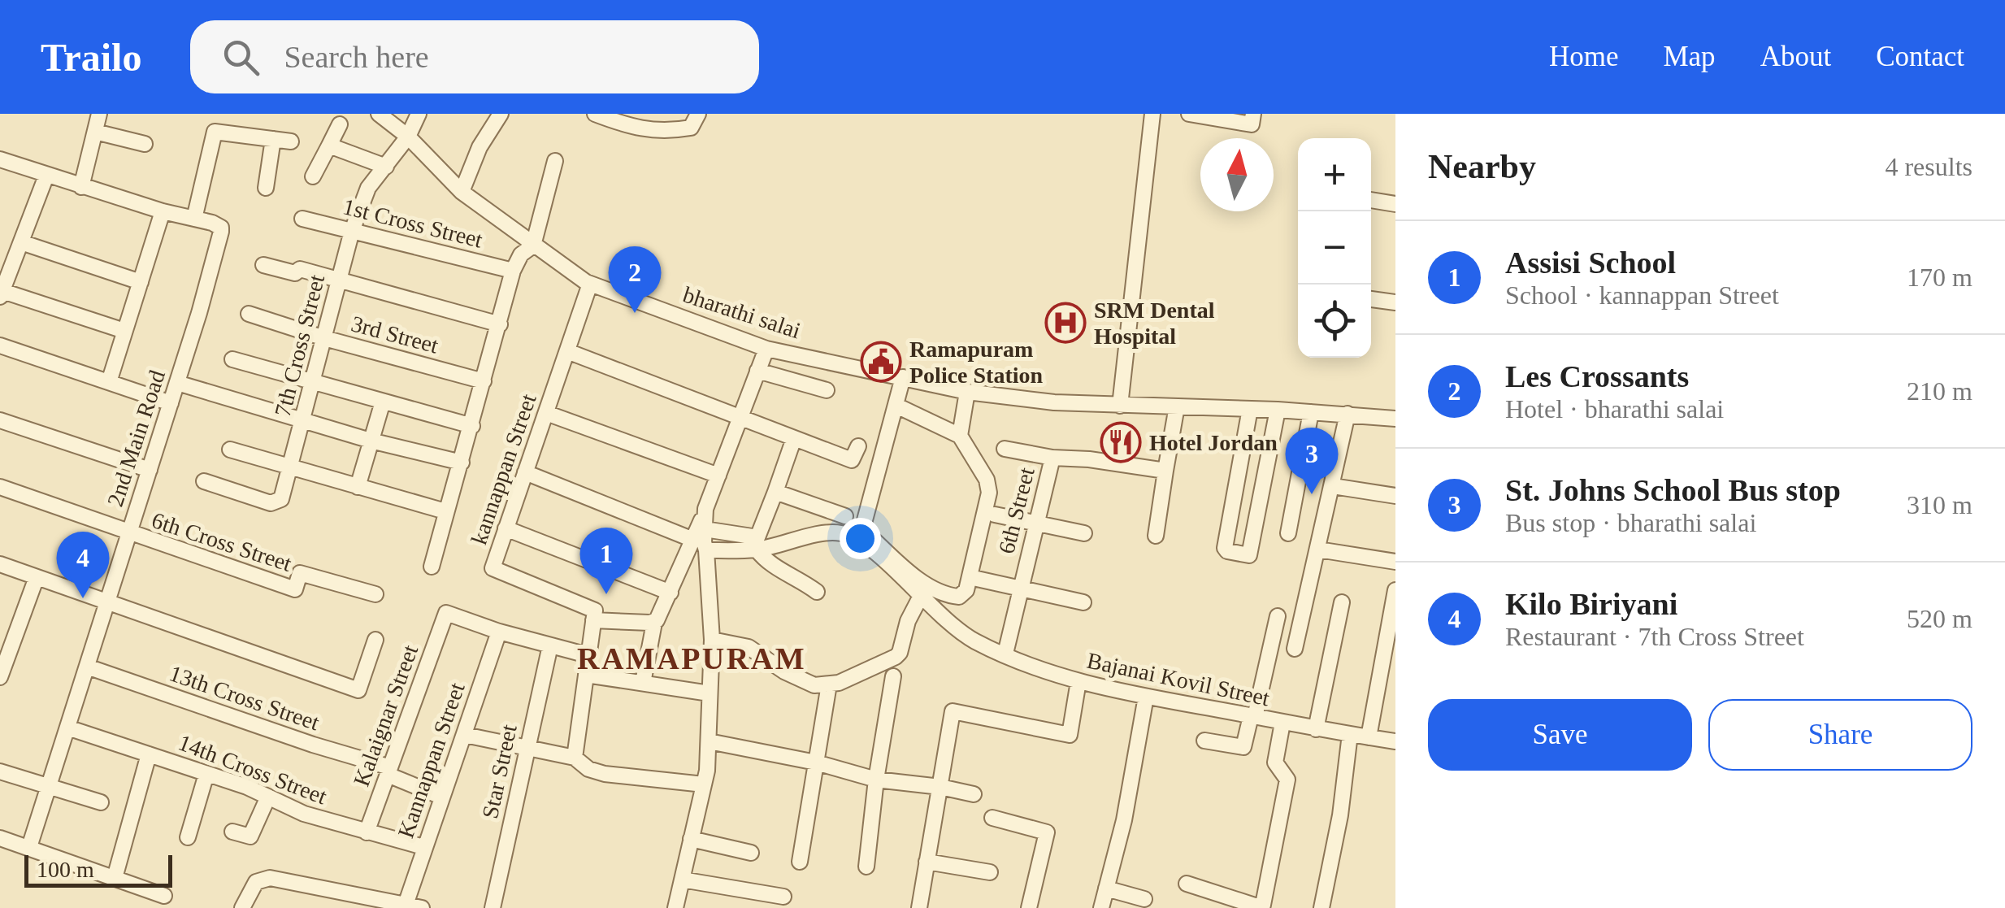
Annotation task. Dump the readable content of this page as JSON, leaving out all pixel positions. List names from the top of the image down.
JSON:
{
  "streets": {
    "street": [
      "1st Cross Street",
      "bharathi salai",
      "3rd Street",
      "7th Cross Street",
      "2nd Main Road",
      "kannappan Street",
      "6th Street",
      "6th Cross Street",
      "Bajanai Kovil Street",
      "13th Cross Street",
      "Kalaignar Street",
      "Kannappan Street",
      "14th Cross Street",
      "Star Street"
    ]
  },
  "crossings": [
    ["1st Cross Street", "7th Cross Street"],
    ["bharathi salai", "7th Cross Street"],
    ["bharathi salai", "kannappan Street"],
    ["3rd Street", "7th Cross Street"],
    ["2nd Main Road", "6th Cross Street"],
    ["2nd Main Road", "13th Cross Street"],
    ["2nd Main Road", "14th Cross Street"],
    ["6th Street", "Bajanai Kovil Street"],
    ["13th Cross Street", "Kalaignar Street"],
    ["13th Cross Street", "Kannappan Street"],
    ["Kalaignar Street", "Kannappan Street"],
    ["Kalaignar Street", "14th Cross Street"],
    ["Kannappan Street", "14th Cross Street"]
  ],
  "districts": ["RAMAPURAM"],
  "places": {
    "hospital": ["SRM Dental Hospital"],
    "public building": ["Ramapuram Police Station"],
    "restaurant": ["Hotel Jordan"]
  },
  "scale_bar": "100 m",
  "north": "top",
  "page": {
    "header": "Trailo",
    "search": "Search here",
    "nav": [
      "Home",
      "Map",
      "About",
      "Contact"
    ],
    "heading": ["Nearby", "4 results"],
    "map_buttons": ["+", "−"],
    "list": [
      {
        "mark": "1",
        "name": "Assisi School",
        "note": "School · kannappan Street",
        "value": "170 m"
      },
      {
        "mark": "2",
        "name": "Les Crossants",
        "note": "Hotel · bharathi salai",
        "value": "210 m"
      },
      {
        "mark": "3",
        "name": "St. Johns School Bus stop",
        "note": "Bus stop · bharathi salai",
        "value": "310 m"
      },
      {
        "mark": "4",
        "name": "Kilo Biriyani",
        "note": "Restaurant · 7th Cross Street",
        "value": "520 m"
      }
    ],
    "pins": [
      "2",
      "3",
      "1",
      "4"
    ],
    "buttons": ["Save", "Share"],
    "scale": "100 m"
  }
}
